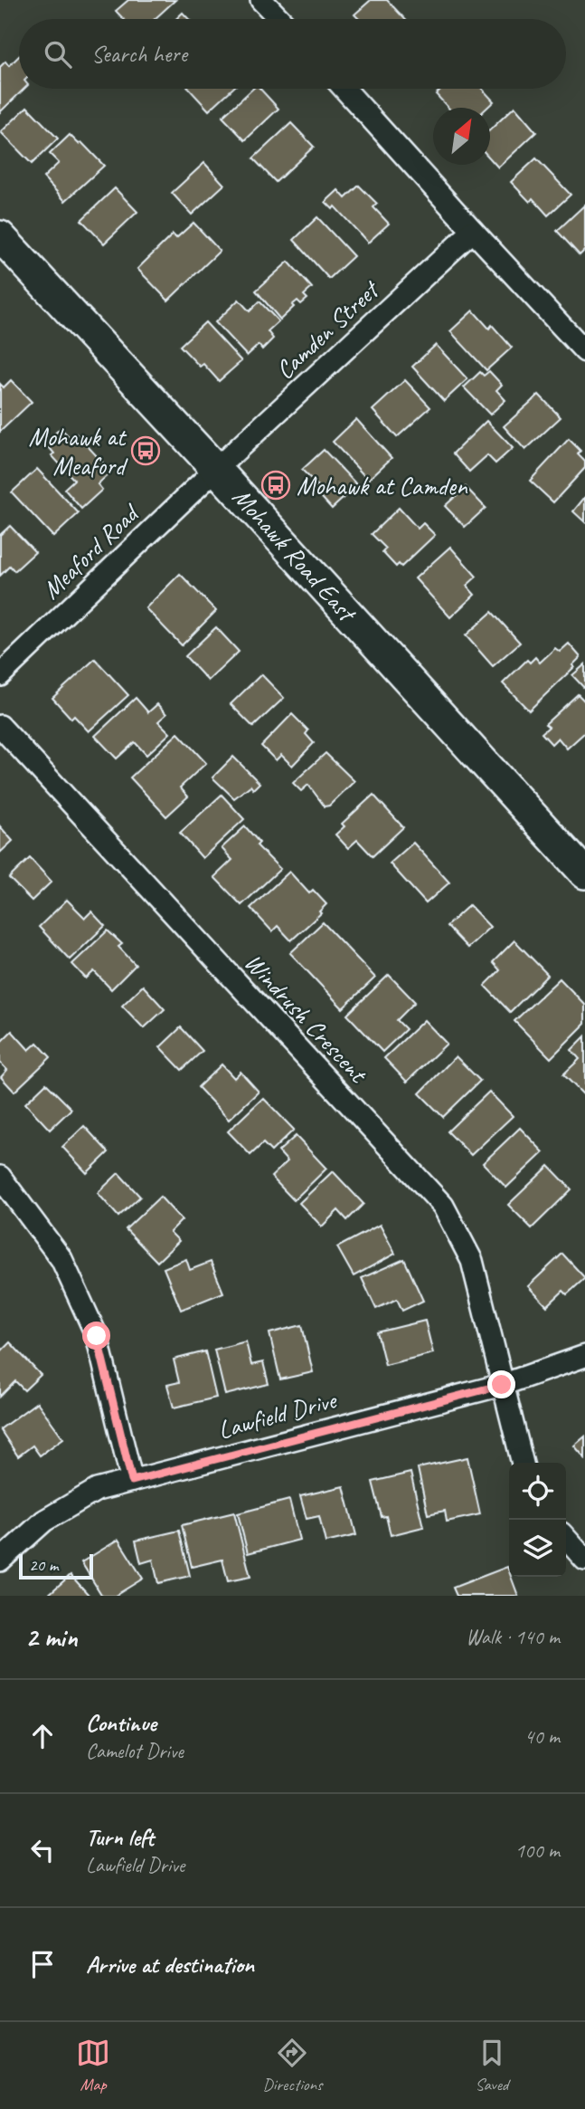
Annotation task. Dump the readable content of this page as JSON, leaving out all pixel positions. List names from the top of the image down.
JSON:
{
  "streets": {
    "main road": ["Mohawk Road East"],
    "street": [
      "Camden Street",
      "Meaford Road",
      "Windrush Crescent",
      "Lawfield Drive"
    ]
  },
  "crossings": [
    ["Camden Street", "Meaford Road"],
    ["Camden Street", "Mohawk Road East"],
    ["Meaford Road", "Mohawk Road East"],
    ["Windrush Crescent", "Lawfield Drive"]
  ],
  "places": {
    "bus stop": ["Mohawk at Meaford", "Mohawk at Camden"]
  },
  "scale_bar": "20 m",
  "north": "top right",
  "page": {
    "search": "Search here",
    "scale": "20 m",
    "heading": ["2 min", "Walk · 140 m"],
    "list": [
      ["Continue", "Camelot Drive", "40 m"],
      ["Turn left", "Lawfield Drive", "100 m"],
      "Arrive at destination"
    ],
    "nav": ["Map", "Directions", "Saved"]
  }
}
